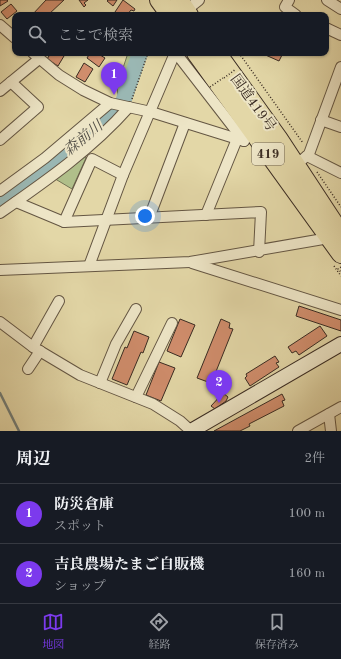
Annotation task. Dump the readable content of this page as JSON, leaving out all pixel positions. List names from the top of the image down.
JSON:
{
  "streets": {
    "highway": ["国道419号", "419"]
  },
  "water": ["森前川"],
  "page": {
    "search": "ここで検索",
    "pins": ["1", "2"],
    "heading": ["周辺", "2件"],
    "list": [
      {
        "mark": "1",
        "name": "防災倉庫",
        "note": "スポット",
        "value": "100 m"
      },
      {
        "mark": "2",
        "name": "吉良農場たまご自販機",
        "note": "ショップ",
        "value": "160 m"
      }
    ],
    "nav": ["地図", "経路", "保存済み"]
  }
}
